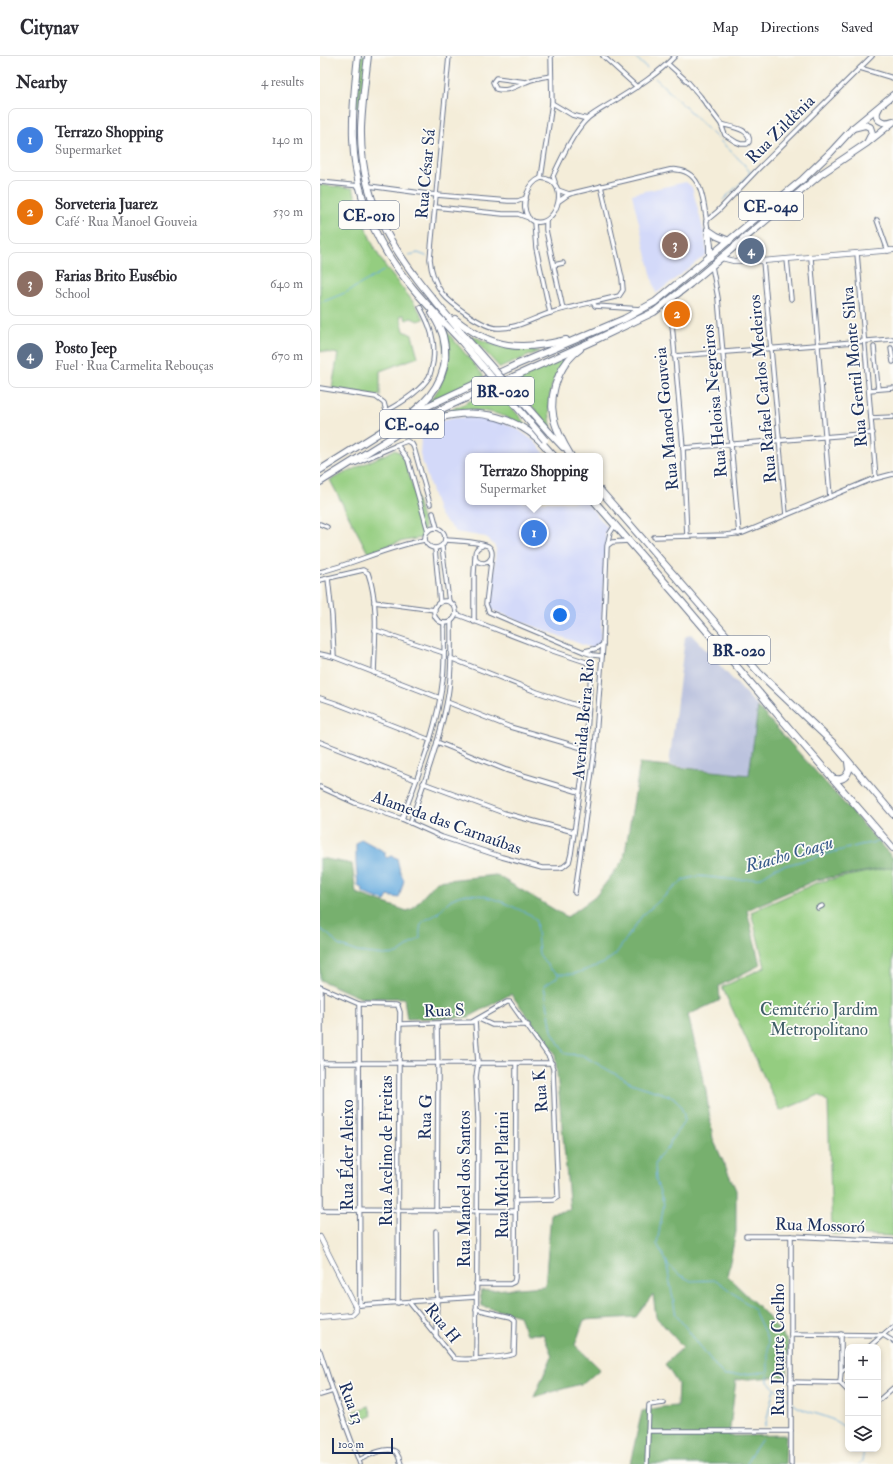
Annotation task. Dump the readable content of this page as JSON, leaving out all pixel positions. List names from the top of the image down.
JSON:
{
  "streets": {
    "highway": ["CE-040", "CE-010", "BR-020"],
    "street": [
      "Rua Zildênia",
      "Rua César Sá",
      "Rua Gentil Monte Silva",
      "Rua Rafael Carlos Medeiros",
      "Rua Heloisa Negreiros",
      "Rua Manoel Gouveia",
      "Avenida Beira Rio",
      "Alameda das Carnaúbas",
      "Rua S",
      "Rua K",
      "Rua G",
      "Rua Acelino de Freitas",
      "Rua Éder Aleixo",
      "Rua Michel Platini",
      "Rua Manoel dos Santos",
      "Rua Mossoró",
      "Rua H",
      "Rua Duarte Coelho",
      "Rua 13"
    ]
  },
  "crossings": [
    ["CE-040", "CE-010"],
    ["CE-040", "BR-020"],
    ["CE-040", "Rua Heloisa Negreiros"],
    ["CE-040", "Rua Manoel Gouveia"],
    ["CE-010", "BR-020"],
    ["BR-020", "Avenida Beira Rio"],
    ["Rua S", "Rua K"],
    ["Rua S", "Rua G"],
    ["Rua S", "Rua Acelino de Freitas"],
    ["Rua S", "Rua Manoel dos Santos"],
    ["Rua K", "Rua Michel Platini"],
    ["Rua Acelino de Freitas", "Rua Éder Aleixo"],
    ["Rua Michel Platini", "Rua Manoel dos Santos"],
    ["Rua Manoel dos Santos", "Rua H"],
    ["Rua Mossoró", "Rua Duarte Coelho"]
  ],
  "water": ["Riacho Coaçu"],
  "parks": ["Cemitério Jardim Metropolitano"],
  "scale_bar": "100 m",
  "page": {
    "header": "Citynav",
    "nav": ["Map", "Directions", "Saved"],
    "heading": ["Nearby", "4 results"],
    "list": [
      {
        "mark": "1",
        "name": "Terrazo Shopping",
        "note": "Supermarket",
        "value": "140 m"
      },
      {
        "mark": "2",
        "name": "Sorveteria Juarez",
        "note": "Café · Rua Manoel Gouveia",
        "value": "530 m"
      },
      {
        "mark": "3",
        "name": "Farias Brito Eusébio",
        "note": "School",
        "value": "640 m"
      },
      {
        "mark": "4",
        "name": "Posto Jeep",
        "note": "Fuel · Rua Carmelita Rebouças",
        "value": "670 m"
      }
    ],
    "pins": [
      "3",
      "4",
      "2",
      "1"
    ],
    "popup": ["Terrazo Shopping", "Supermarket"],
    "map_buttons": ["+", "−"],
    "scale": "100 m"
  }
}
